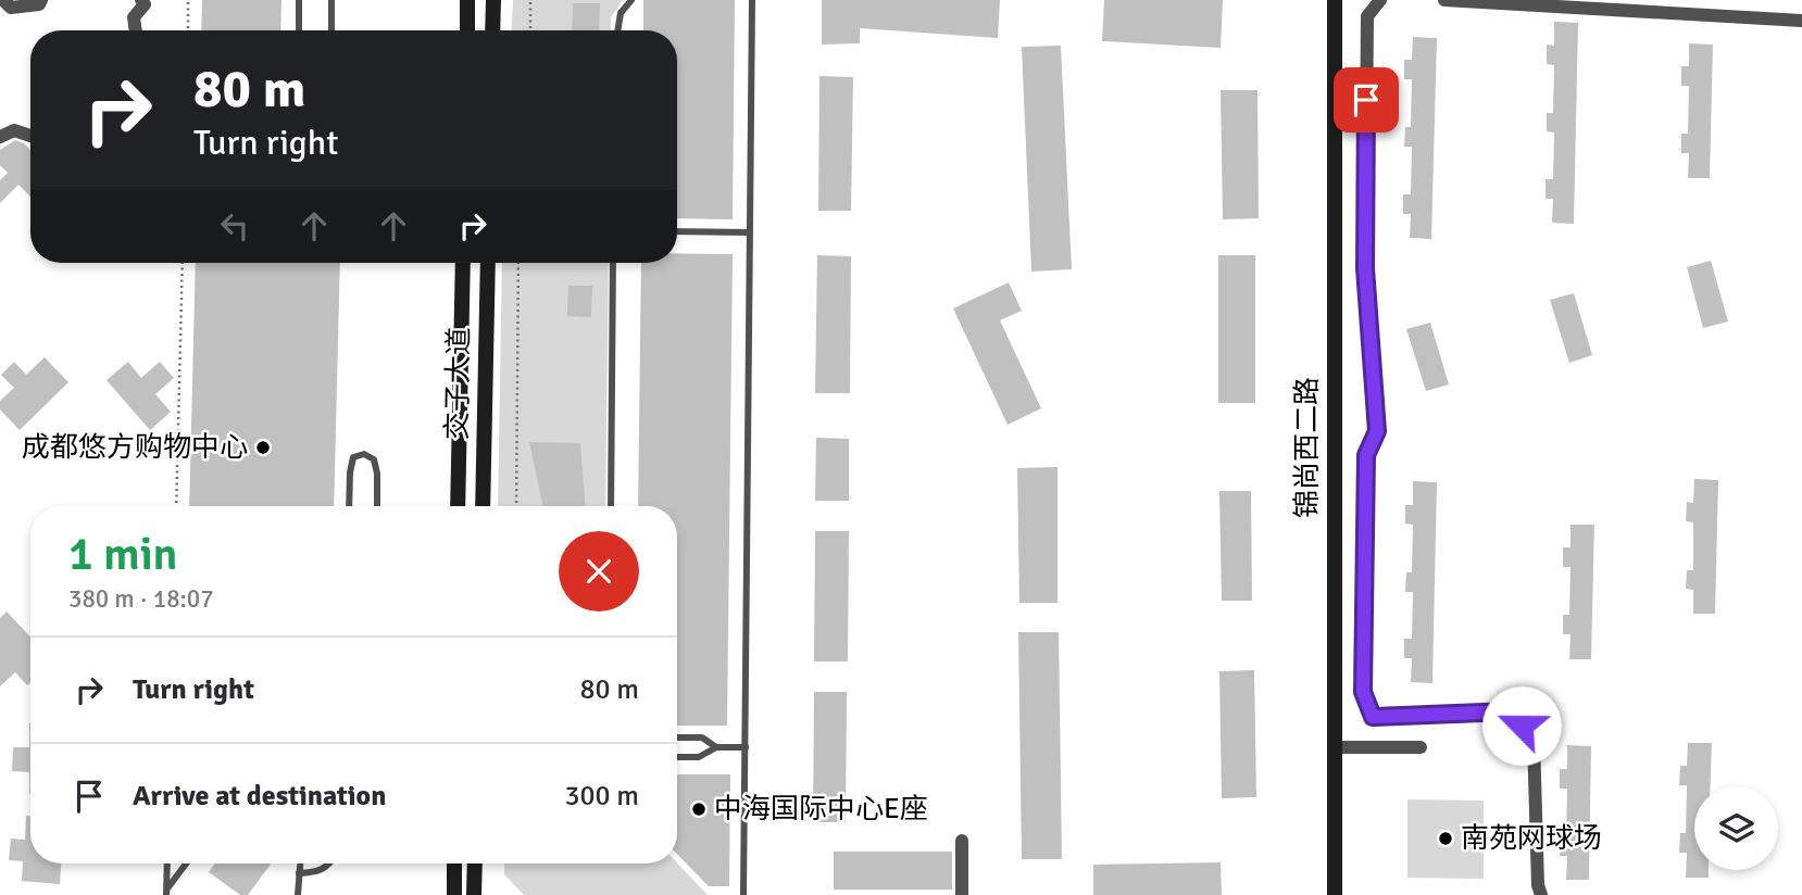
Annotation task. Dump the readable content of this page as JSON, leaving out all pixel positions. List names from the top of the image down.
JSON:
{
  "streets": {
    "street": ["交子大道", "锦尚西二路"]
  },
  "places": ["成都悠方购物中心", "中海国际中心E座", "南苑网球场"],
  "page": {
    "turn": ["80 m", "Turn right"],
    "heading": ["1 min", "380 m · 18:07"],
    "list": [
      {
        "name": "Turn right",
        "value": "80 m"
      },
      {
        "name": "Arrive at destination",
        "value": "300 m"
      }
    ]
  }
}
